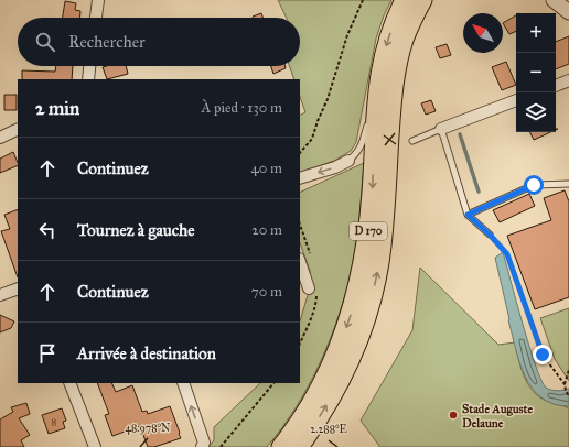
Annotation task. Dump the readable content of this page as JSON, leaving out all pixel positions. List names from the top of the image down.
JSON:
{
  "streets": {
    "highway": ["D 170"]
  },
  "places": ["Stade Auguste Delaune"],
  "house_numbers": ["8"],
  "north": "top left",
  "page": {
    "map_buttons": ["+", "−"],
    "search": "Rechercher",
    "heading": ["2 min", "À pied · 130 m"],
    "list": [
      ["Continuez", "40 m"],
      ["Tournez à gauche", "20 m"],
      ["Continuez", "70 m"],
      "Arrivée à destination"
    ]
  },
  "coordinates": ["48.978°N", "2.288°E"]
}
